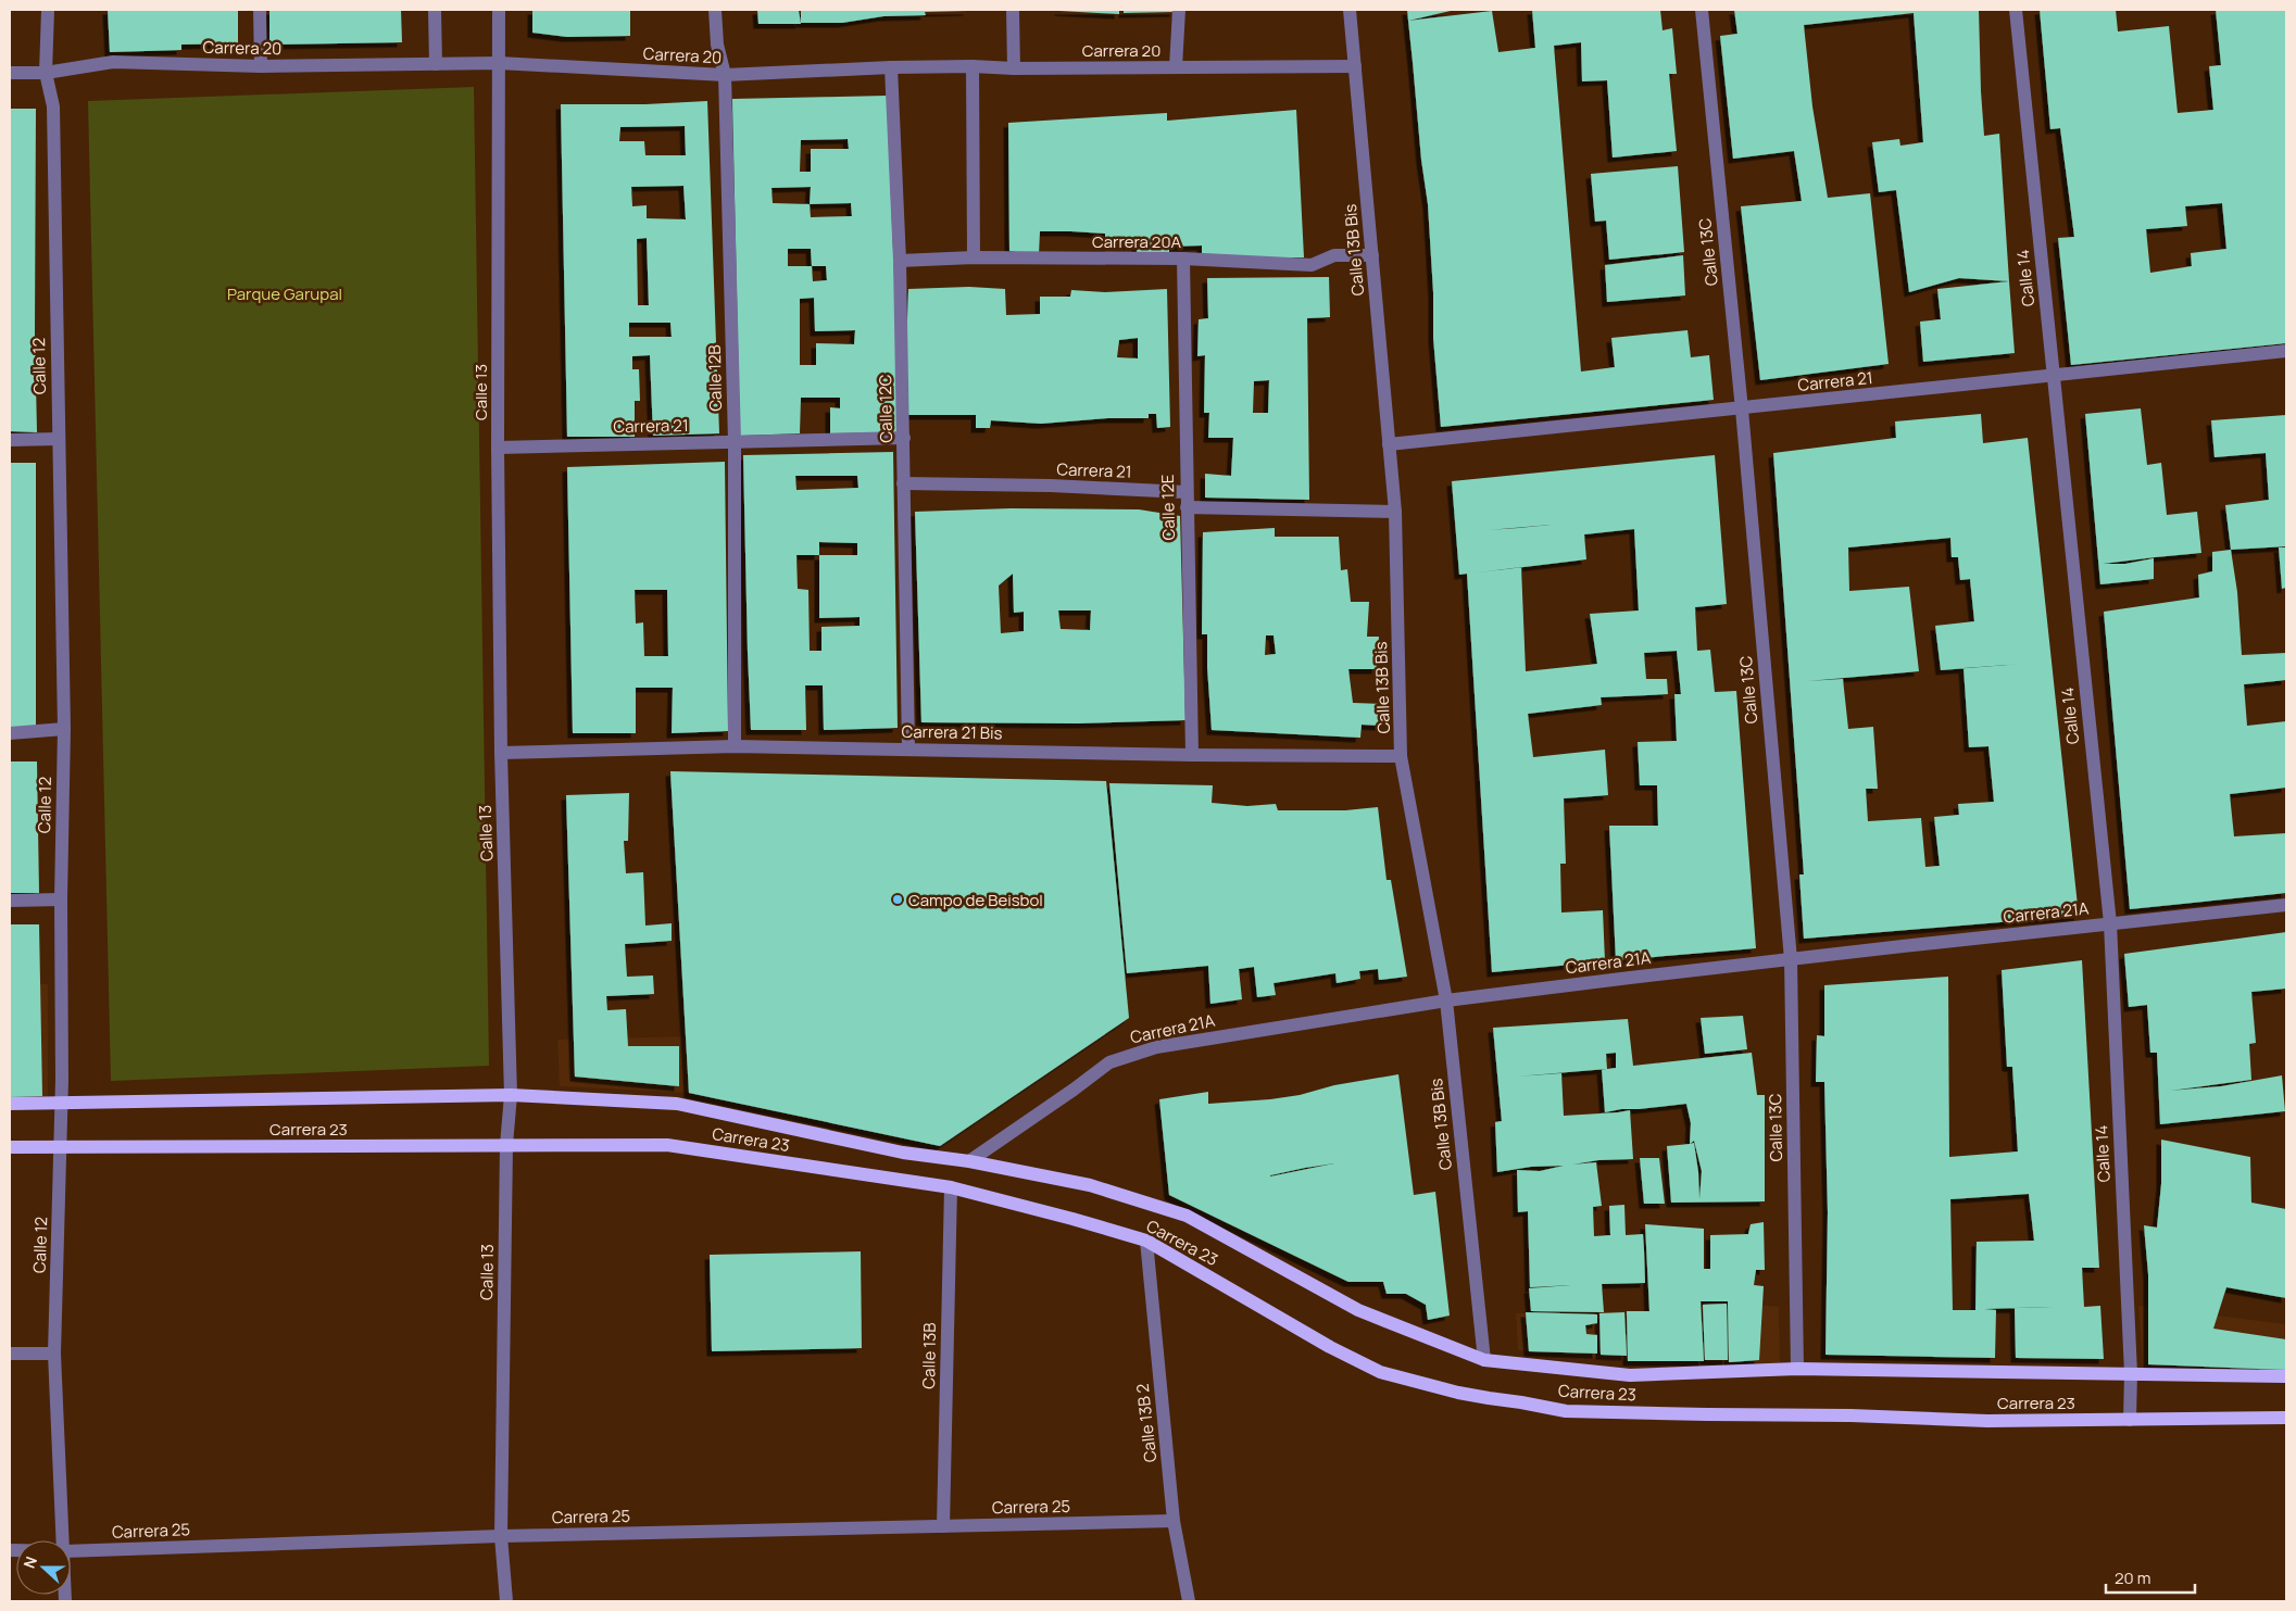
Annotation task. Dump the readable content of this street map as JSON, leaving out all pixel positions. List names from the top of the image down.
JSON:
{
  "streets": {
    "main road": ["Carrera 23"],
    "street": [
      "Carrera 20",
      "Carrera 20A",
      "Calle 13B Bis",
      "Calle 13C",
      "Calle 14",
      "Calle 12",
      "Calle 12B",
      "Carrera 21",
      "Calle 13",
      "Calle 12C",
      "Calle 12E",
      "Carrera 21 Bis",
      "Carrera 21A",
      "Calle 13B",
      "Calle 13B 2",
      "Carrera 25"
    ]
  },
  "crossings": [
    ["Carrera 20", "Calle 13B Bis"],
    ["Carrera 20", "Calle 12"],
    ["Carrera 20", "Calle 12B"],
    ["Carrera 20", "Calle 13"],
    ["Carrera 20", "Calle 12C"],
    ["Carrera 20A", "Calle 13B Bis"],
    ["Carrera 20A", "Calle 12C"],
    ["Carrera 20A", "Calle 12E"],
    ["Calle 13B Bis", "Carrera 21"],
    ["Calle 13B Bis", "Carrera 21 Bis"],
    ["Calle 13B Bis", "Carrera 21A"],
    ["Calle 13B Bis", "Carrera 23"],
    ["Calle 13C", "Carrera 21"],
    ["Calle 13C", "Carrera 21A"],
    ["Calle 13C", "Carrera 23"],
    ["Calle 14", "Carrera 21"],
    ["Calle 14", "Carrera 21A"],
    ["Calle 14", "Carrera 23"],
    ["Calle 12", "Carrera 23"],
    ["Calle 12B", "Carrera 21"],
    ["Calle 12B", "Carrera 21 Bis"],
    ["Carrera 21", "Calle 13"],
    ["Carrera 21", "Calle 12C"],
    ["Carrera 21", "Calle 12E"],
    ["Calle 13", "Carrera 21 Bis"],
    ["Calle 13", "Carrera 23"],
    ["Calle 13", "Carrera 25"],
    ["Calle 12C", "Carrera 21 Bis"],
    ["Calle 12E", "Carrera 21 Bis"],
    ["Carrera 21A", "Carrera 23"],
    ["Carrera 23", "Calle 13B"],
    ["Carrera 23", "Calle 13B 2"],
    ["Calle 13B", "Carrera 25"],
    ["Calle 13B 2", "Carrera 25"]
  ],
  "parks": ["Parque Garupal"],
  "places": ["Campo de Beisbol"],
  "scale_bar": "20 m",
  "north": "left"
}
